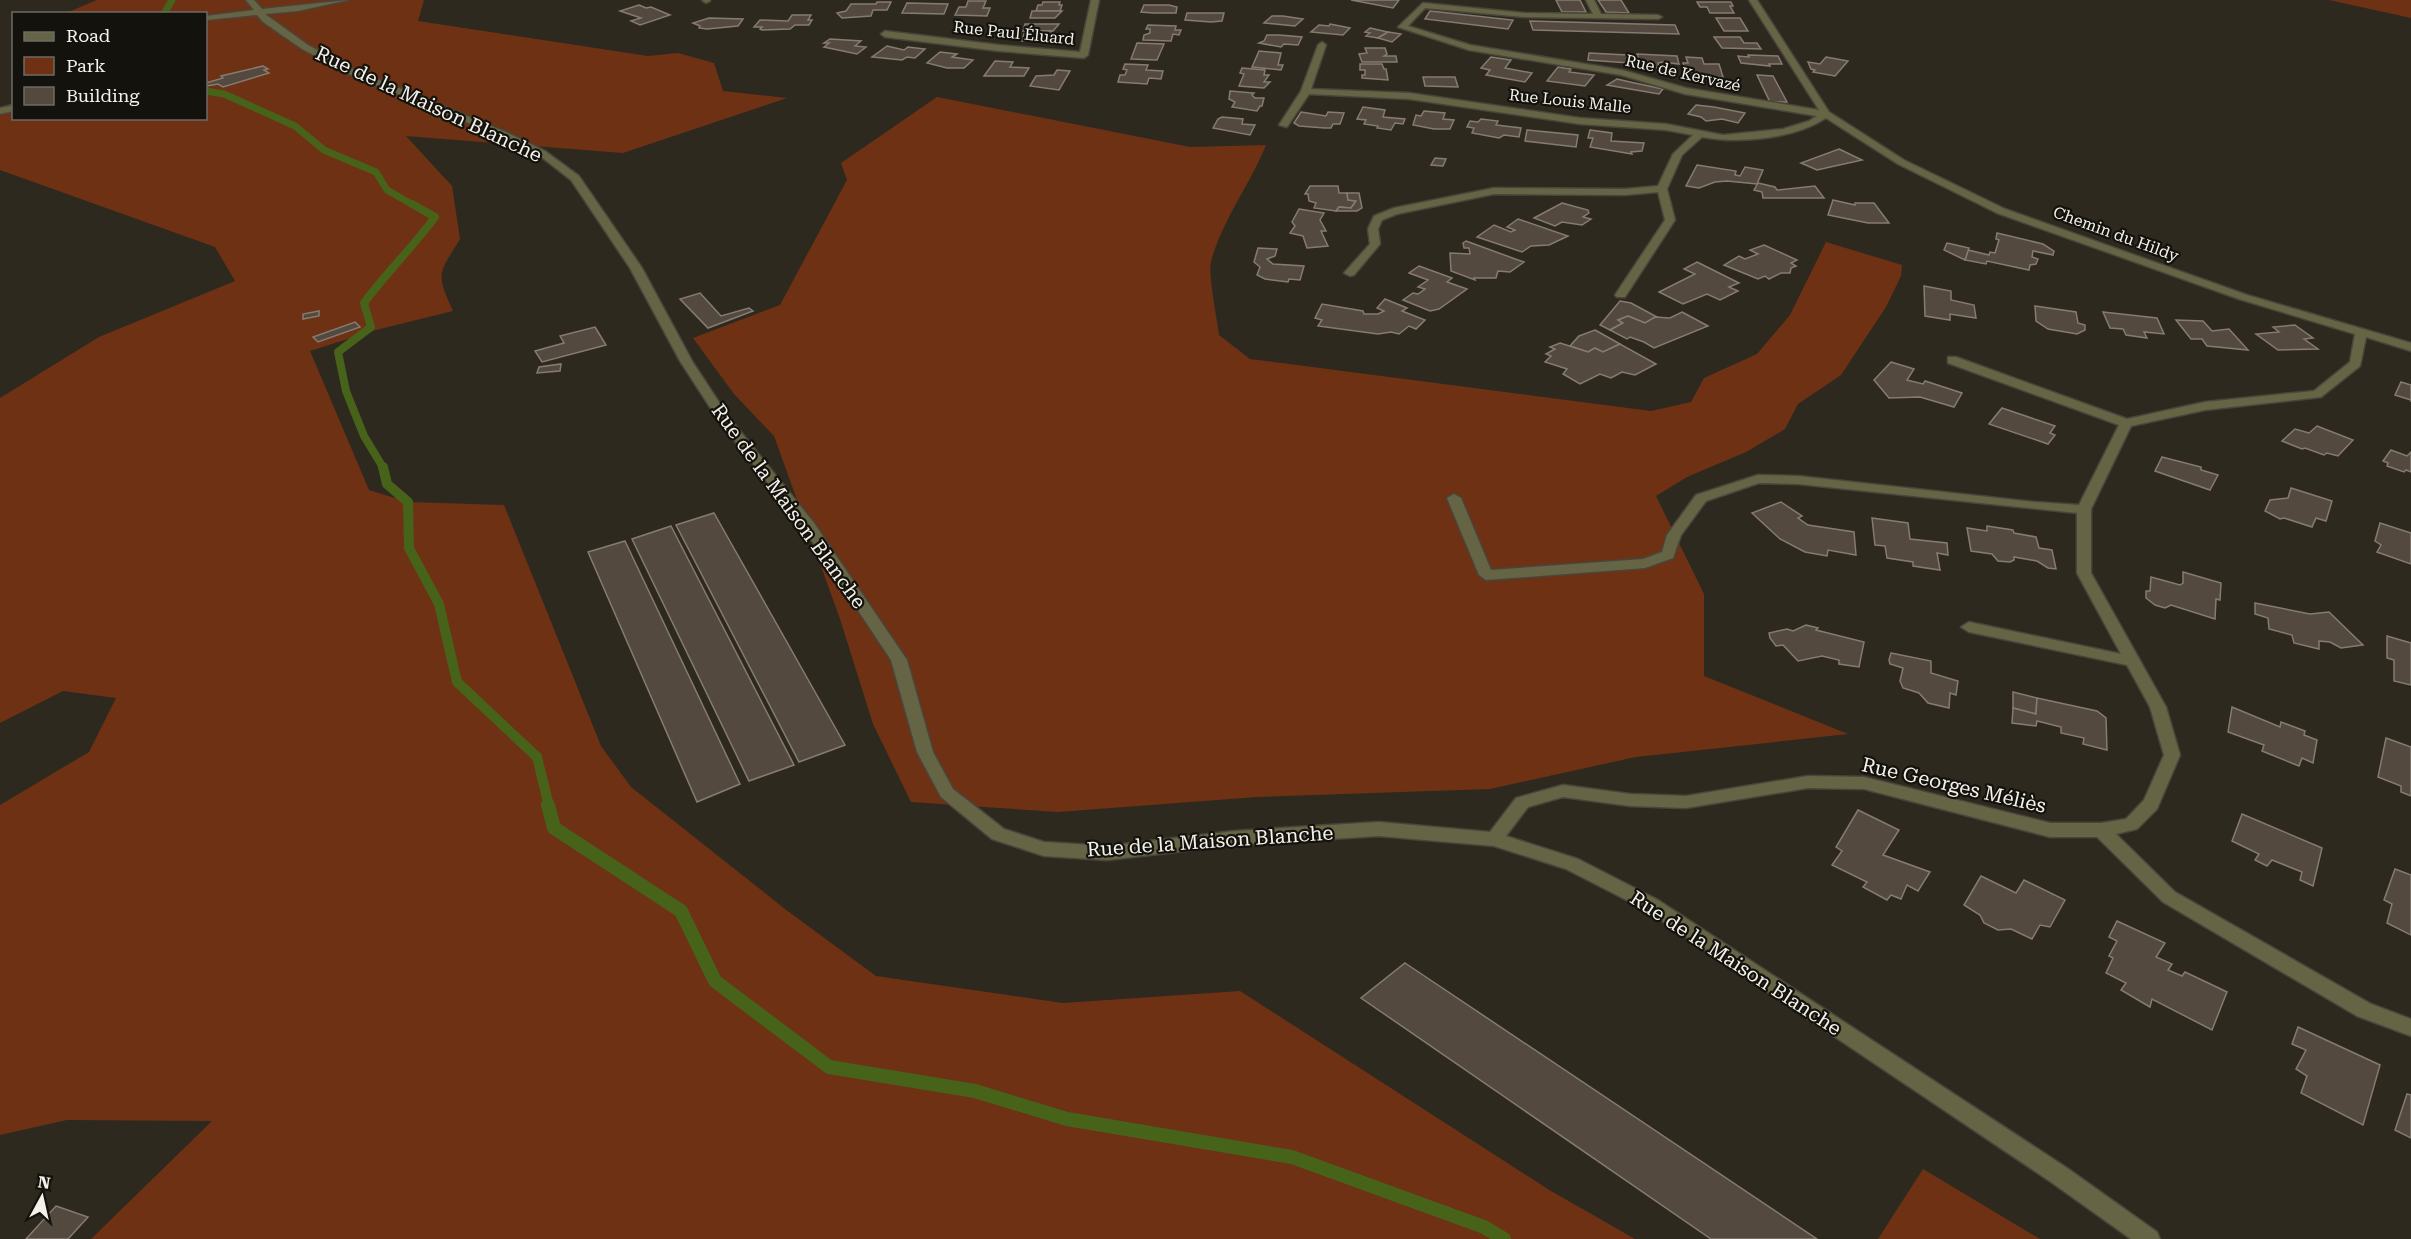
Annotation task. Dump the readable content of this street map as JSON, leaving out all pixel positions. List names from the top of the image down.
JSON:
{
  "streets": {
    "street": [
      "Rue Paul Éluard",
      "Rue de Kervazé",
      "Rue Louis Malle",
      "Rue de la Maison Blanche",
      "Chemin du Hildy",
      "Rue Georges Méliès"
    ]
  },
  "crossings": [
    ["Rue de Kervazé", "Rue Louis Malle"],
    ["Rue de Kervazé", "Chemin du Hildy"],
    ["Rue Louis Malle", "Chemin du Hildy"],
    ["Rue de la Maison Blanche", "Rue Georges Méliès"]
  ],
  "legend": ["Road", "Park", "Building"],
  "north": "top"
}
